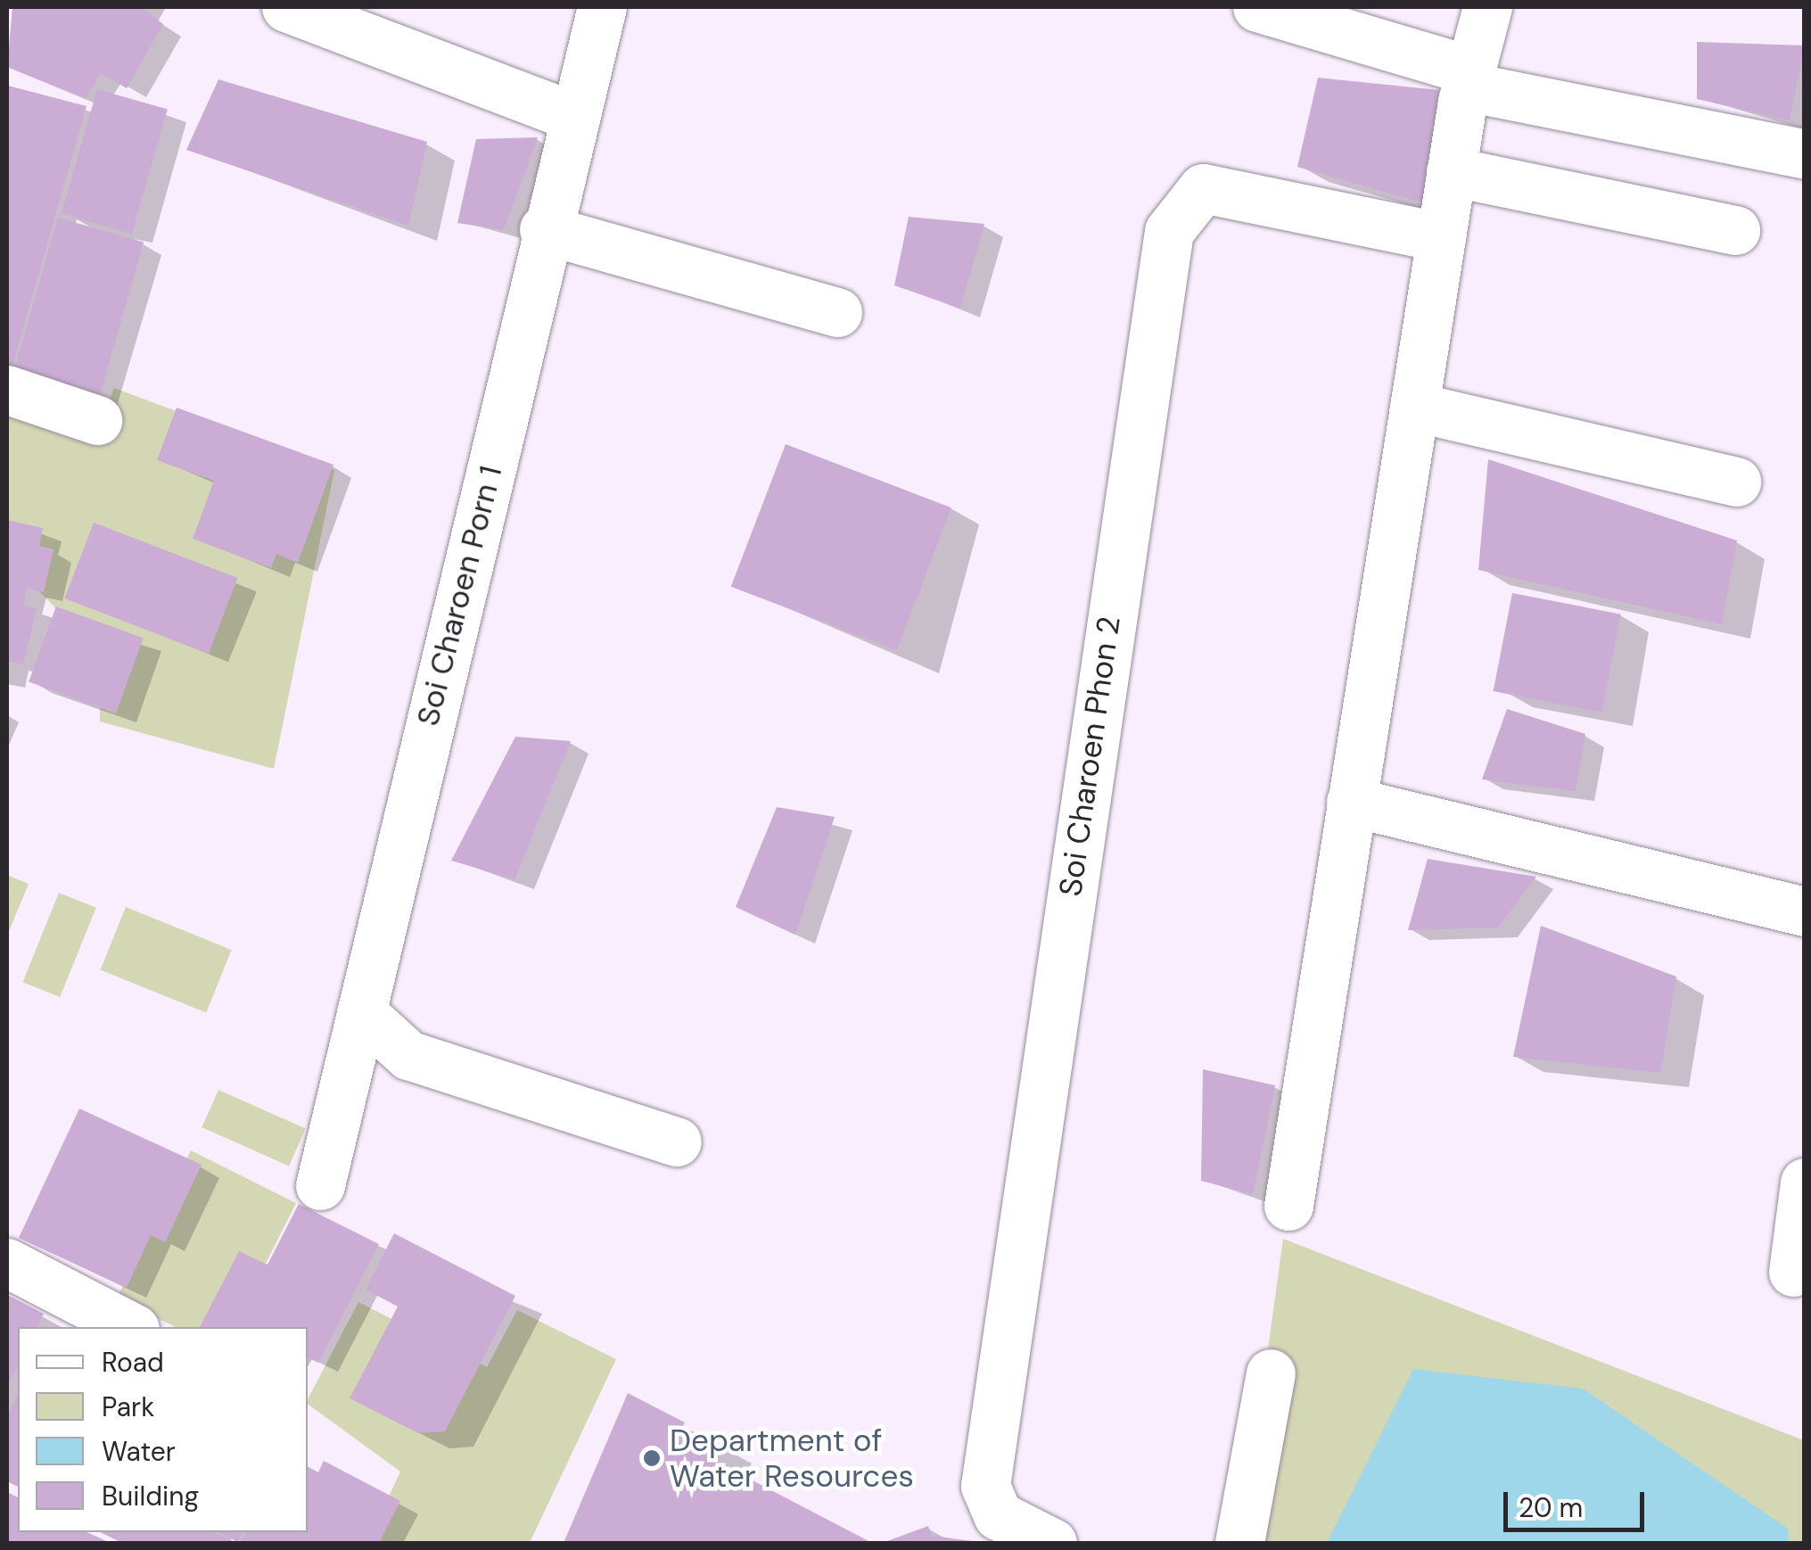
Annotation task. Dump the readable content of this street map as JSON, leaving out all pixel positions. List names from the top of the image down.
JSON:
{
  "streets": {
    "street": ["Soi Charoen Porn 1", "Soi Charoen Phon 2"]
  },
  "places": ["Department of Water Resources"],
  "legend": [
    "Road",
    "Park",
    "Water",
    "Building"
  ],
  "scale_bar": "20 m"
}
